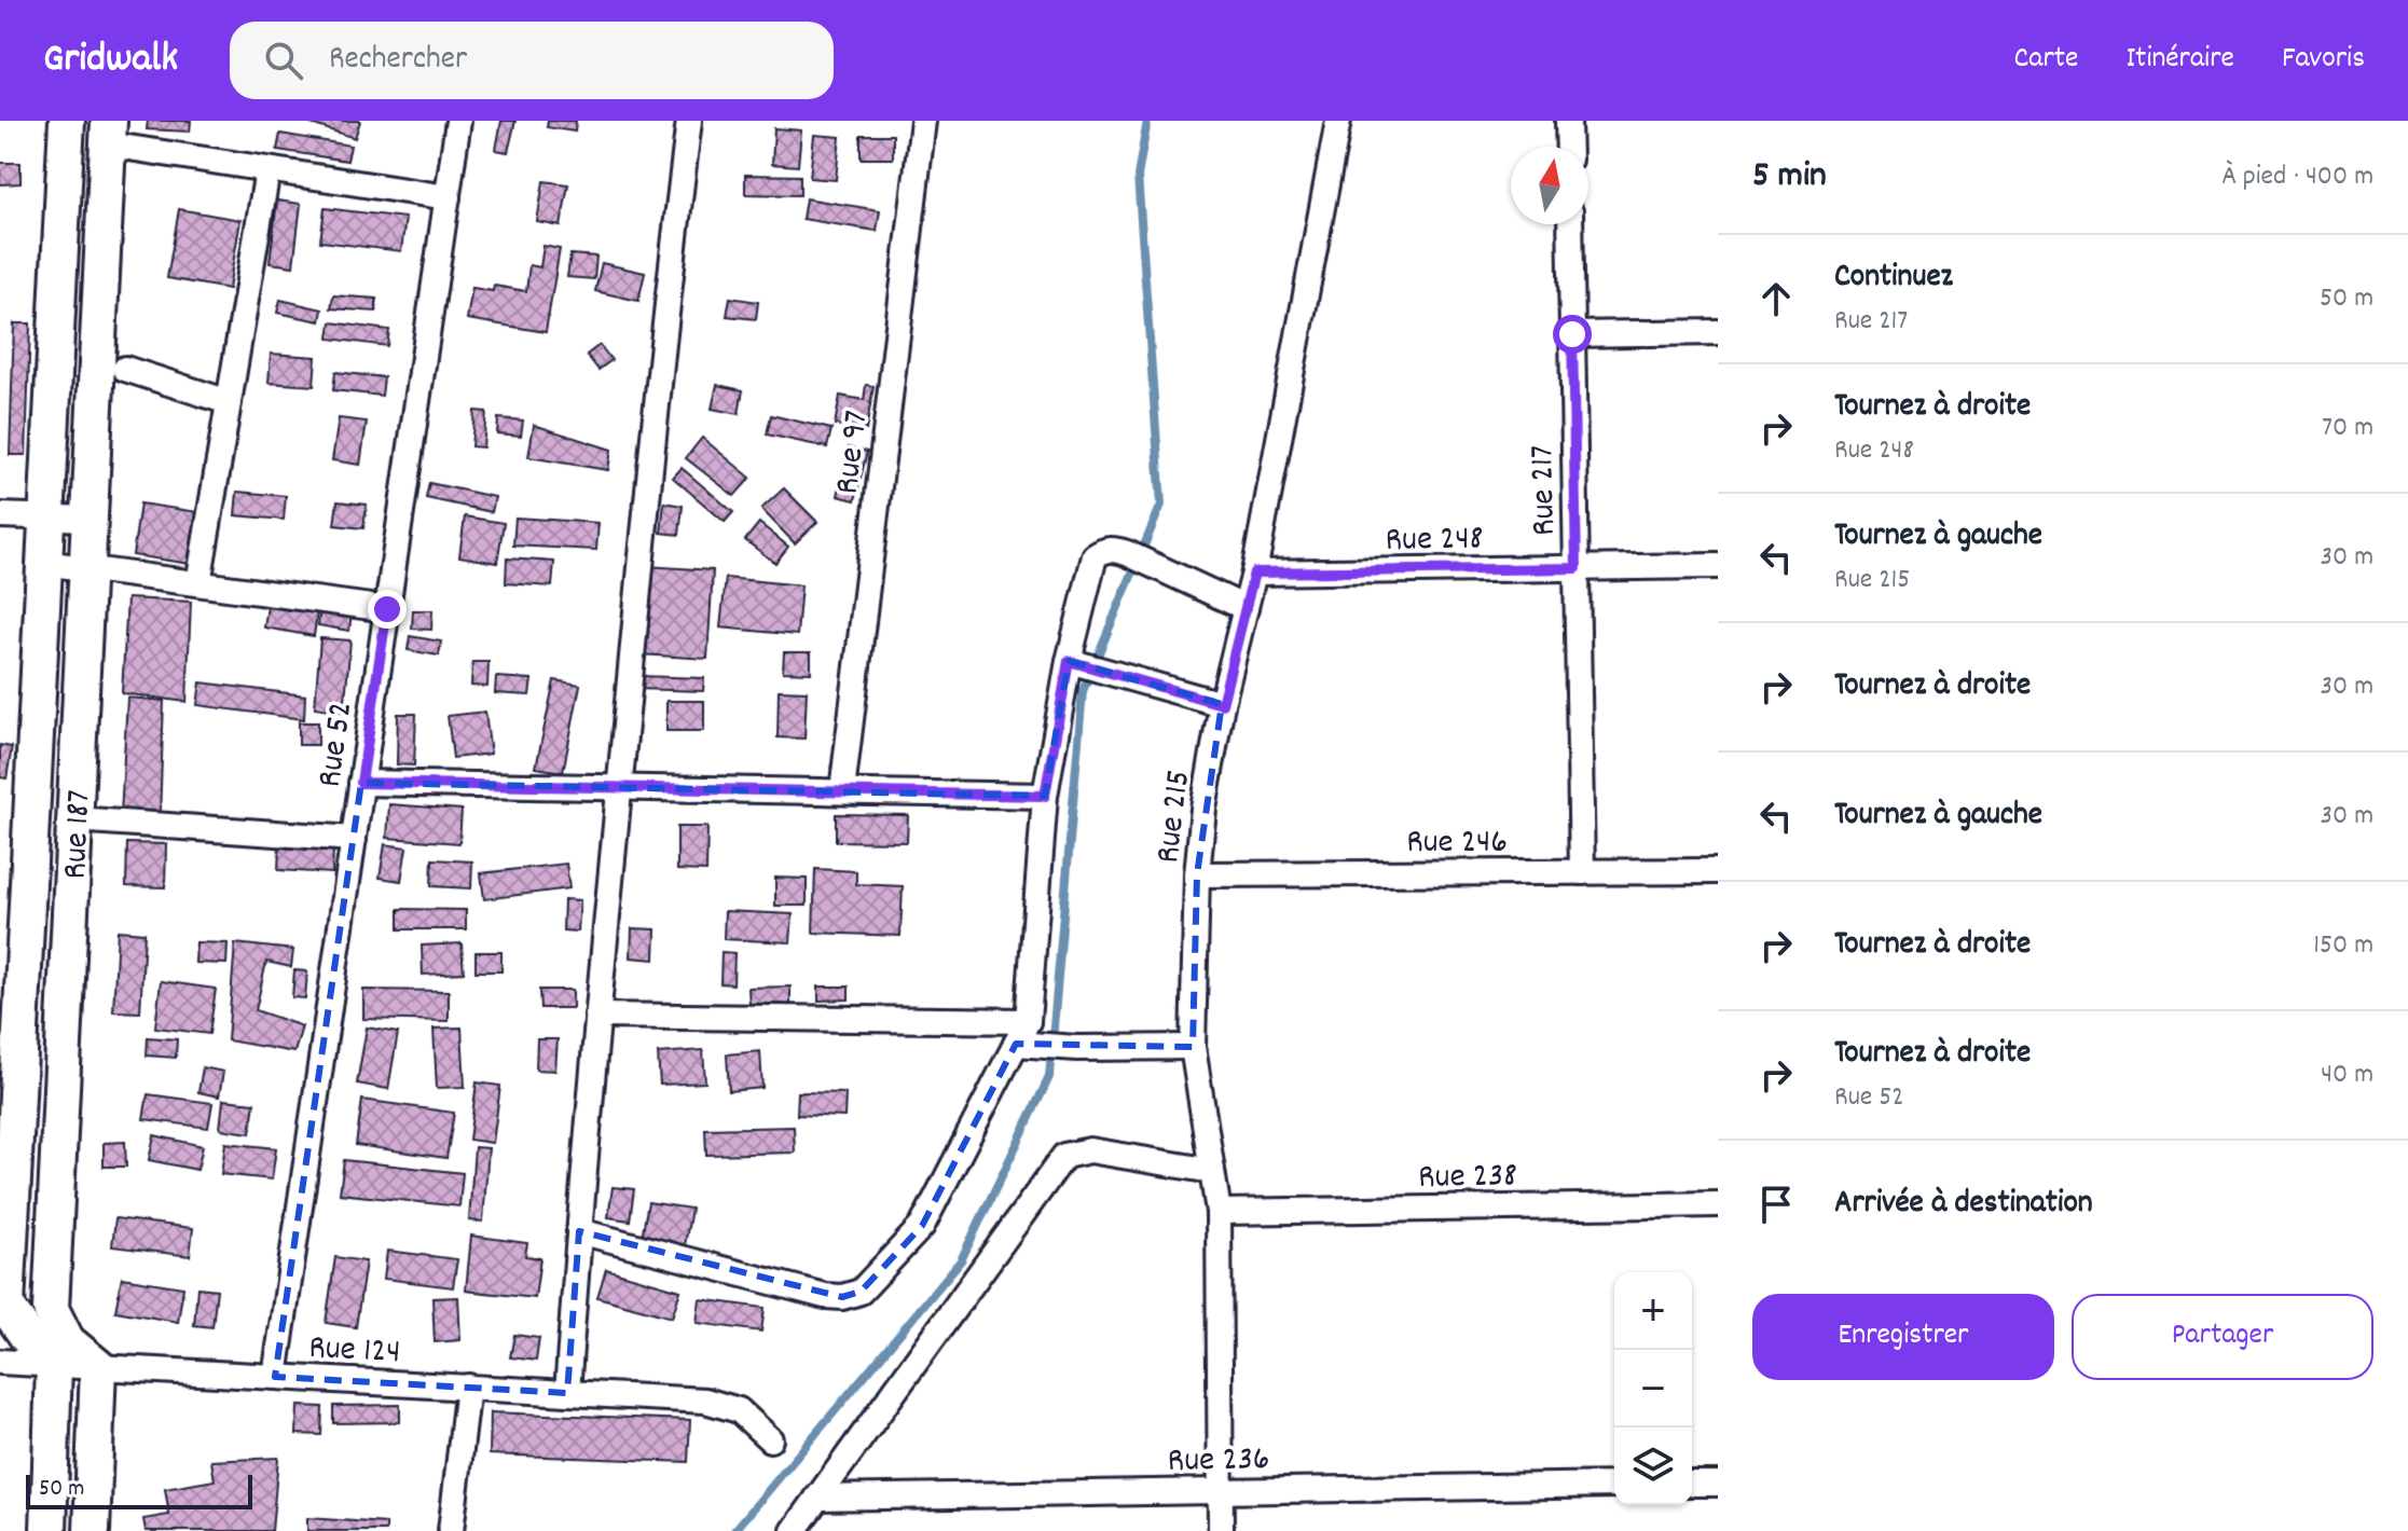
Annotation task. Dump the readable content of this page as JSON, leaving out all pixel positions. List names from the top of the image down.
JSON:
{
  "streets": {
    "street": [
      "Rue 97",
      "Rue 217",
      "Rue 248",
      "Rue 52",
      "Rue 215",
      "Rue 187",
      "Rue 246",
      "Rue 238",
      "Rue 124",
      "Rue 236"
    ]
  },
  "crossings": [
    ["Rue 217", "Rue 248"],
    ["Rue 217", "Rue 246"],
    ["Rue 248", "Rue 215"],
    ["Rue 52", "Rue 124"],
    ["Rue 215", "Rue 246"],
    ["Rue 215", "Rue 238"],
    ["Rue 215", "Rue 236"],
    ["Rue 187", "Rue 124"]
  ],
  "scale_bar": "50 m",
  "north": "top",
  "page": {
    "header": "Gridwalk",
    "search": "Rechercher",
    "nav": ["Carte", "Itinéraire", "Favoris"],
    "heading": ["5 min", "À pied · 400 m"],
    "list": [
      ["Continuez", "Rue 217", "50 m"],
      ["Tournez à droite", "Rue 248", "70 m"],
      ["Tournez à gauche", "Rue 215", "30 m"],
      ["Tournez à droite", "30 m"],
      ["Tournez à gauche", "30 m"],
      ["Tournez à droite", "150 m"],
      ["Tournez à droite", "Rue 52", "40 m"],
      "Arrivée à destination"
    ],
    "buttons": ["Enregistrer", "Partager"],
    "map_buttons": ["+", "−"],
    "scale": "50 m"
  }
}
